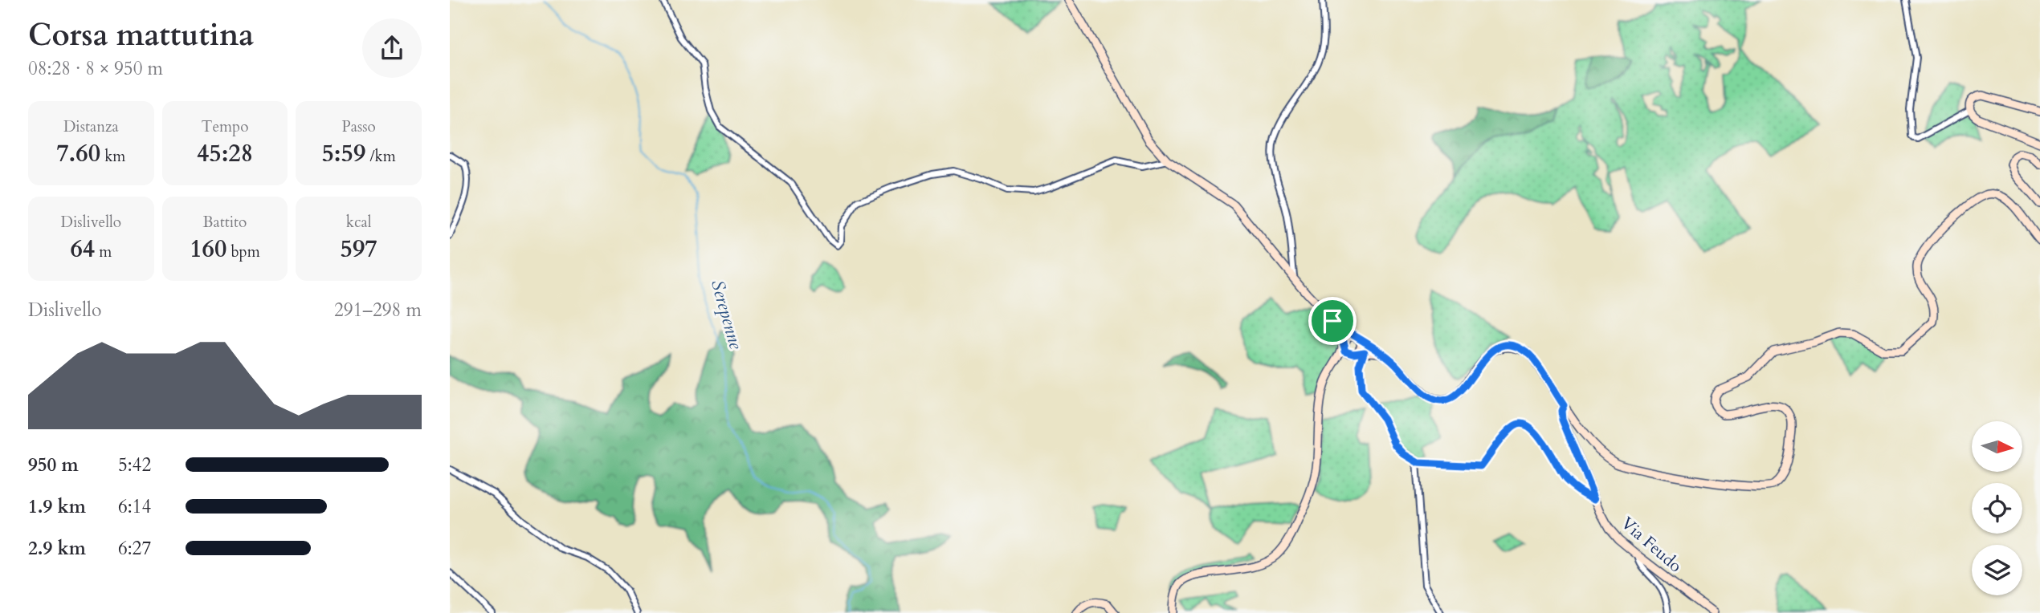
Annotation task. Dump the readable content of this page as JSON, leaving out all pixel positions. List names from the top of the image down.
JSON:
{
  "streets": {
    "main road": ["Via Feudo"]
  },
  "water": ["Serepenne"],
  "north": "right",
  "page": {
    "heading": ["Corsa mattutina", "08:28 · 8 × 950 m"],
    "stats": [
      ["Distanza", "7.60 km"],
      ["Tempo", "45:28"],
      ["Passo", "5:59 /km"],
      ["Dislivello", "64 m"],
      ["Battito", "160 bpm"],
      ["kcal", "597"]
    ],
    "chart": ["Dislivello", "291–298 m"],
    "list": [
      {
        "name": "950 m",
        "note": "5:42"
      },
      {
        "name": "1.9 km",
        "note": "6:14"
      },
      {
        "name": "2.9 km",
        "note": "6:27"
      }
    ]
  }
}
